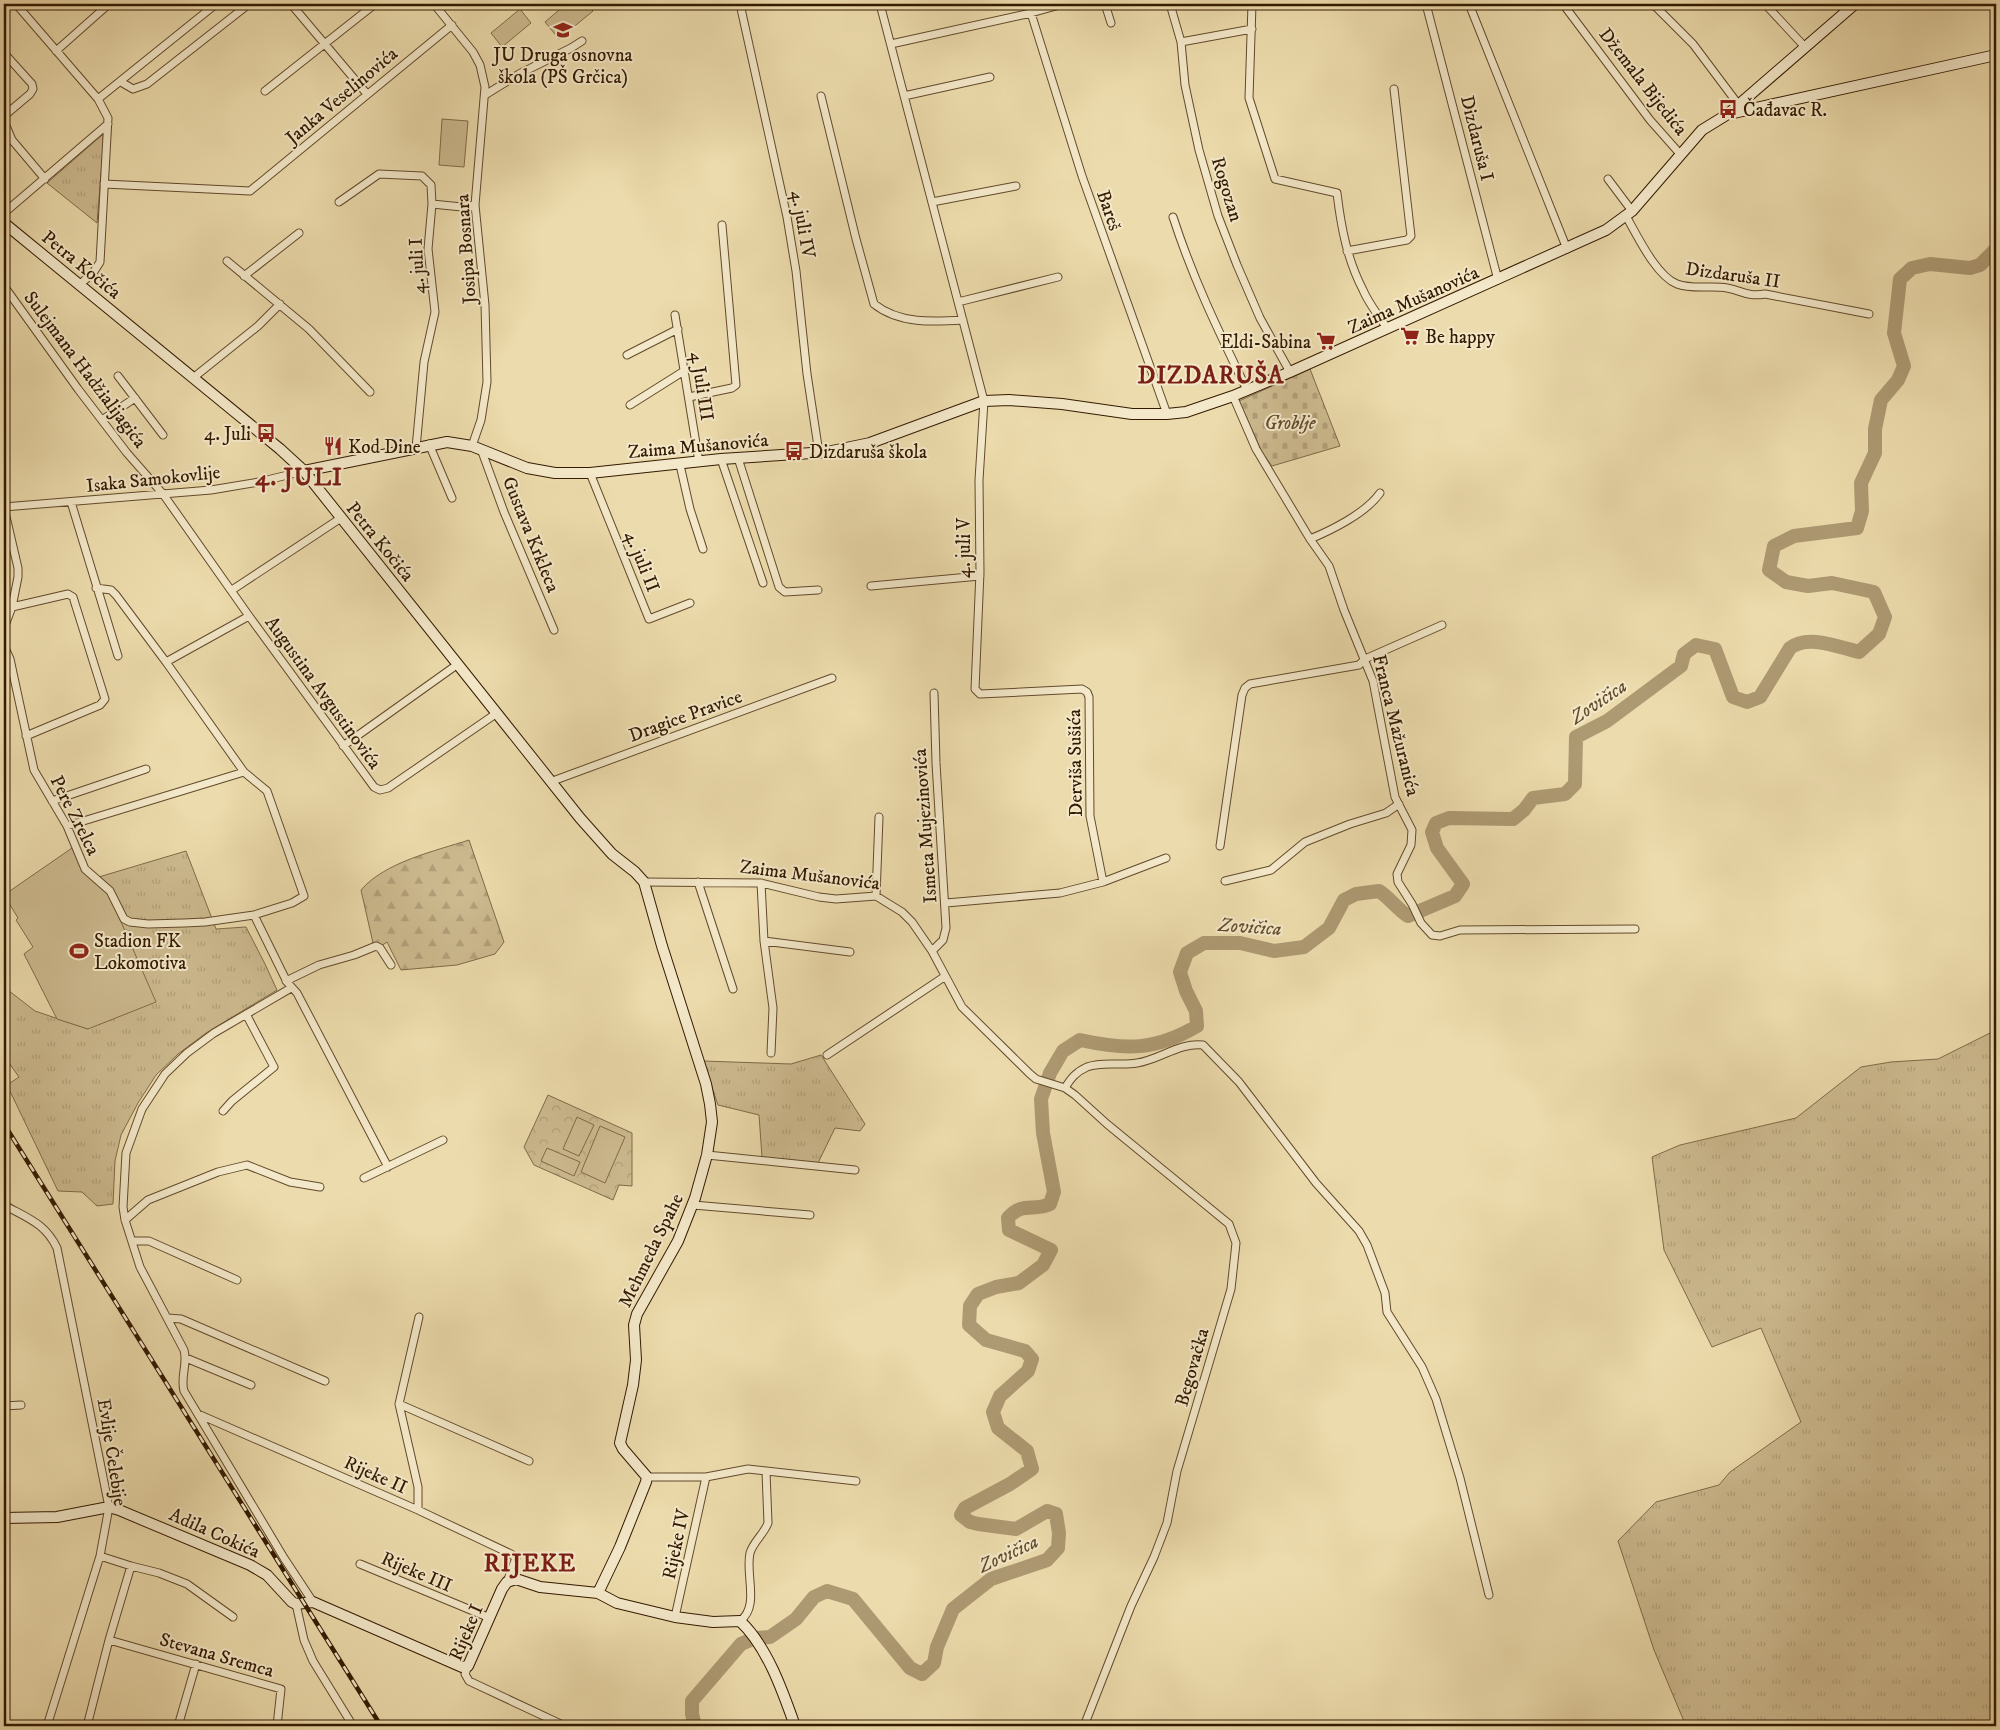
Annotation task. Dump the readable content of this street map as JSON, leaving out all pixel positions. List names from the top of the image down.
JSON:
{
  "streets": {
    "street": [
      "Džemala Bijedića",
      "Janka Veselinovića",
      "Dizdaruša I",
      "Rogozan",
      "Bareš",
      "4. juli IV",
      "Josipa Bosnara",
      "Petra Kočića",
      "4. juli I",
      "Dizdaruša II",
      "Zaima Mušanovića",
      "Sulejmana Hadžialijagića",
      "4 Juli III",
      "Isaka Samokovlije",
      "Gustava Krkleca",
      "4. juli V",
      "4. juli II",
      "Augustina Avgustinovića",
      "Dragice Pravice",
      "Franca Mažuranića",
      "Derviša Sušića",
      "Pere Zrelca",
      "Ismeta Mujezinovića",
      "Mehmeda Spahe",
      "Begovačka",
      "Evlije Čelebije",
      "Rijeke II",
      "Adila Cokića",
      "Rijeke IV",
      "Rijeke III",
      "Rijeke I",
      "Stevana Sremca"
    ]
  },
  "crossings": [
    ["Džemala Bijedića", "Zaima Mušanovića"],
    ["Janka Veselinovića", "Josipa Bosnara"],
    ["Dizdaruša I", "Zaima Mušanovića"],
    ["Rogozan", "Zaima Mušanovića"],
    ["Bareš", "Zaima Mušanovića"],
    ["4. juli IV", "Zaima Mušanovića"],
    ["Josipa Bosnara", "Zaima Mušanovića"],
    ["Josipa Bosnara", "Gustava Krkleca"],
    ["Petra Kočića", "Zaima Mušanovića"],
    ["Petra Kočića", "Isaka Samokovlije"],
    ["Petra Kočića", "Augustina Avgustinovića"],
    ["Petra Kočića", "Dragice Pravice"],
    ["Petra Kočića", "Mehmeda Spahe"],
    ["4. juli I", "Zaima Mušanovića"],
    ["Dizdaruša II", "Zaima Mušanovića"],
    ["Zaima Mušanovića", "4 Juli III"],
    ["Zaima Mušanovića", "Isaka Samokovlije"],
    ["Zaima Mušanovića", "Gustava Krkleca"],
    ["Zaima Mušanovića", "4. juli V"],
    ["Zaima Mušanovića", "4. juli II"],
    ["Zaima Mušanovića", "Franca Mažuranića"],
    ["Zaima Mušanovića", "Ismeta Mujezinovića"],
    ["Zaima Mušanovića", "Mehmeda Spahe"],
    ["Zaima Mušanovića", "Begovačka"],
    ["Sulejmana Hadžialijagića", "Isaka Samokovlije"],
    ["Sulejmana Hadžialijagića", "Augustina Avgustinovića"],
    ["Isaka Samokovlije", "Augustina Avgustinovića"],
    ["4. juli V", "Derviša Sušića"],
    ["Evlije Čelebije", "Adila Cokića"],
    ["Rijeke II", "Rijeke I"],
    ["Rijeke III", "Rijeke I"]
  ],
  "districts": ["DIZDARUŠA", "4. JULI", "RIJEKE"],
  "water": ["Zovičica"],
  "parks": ["Groblje"],
  "places": {
    "school or university": ["JU Druga osnovna škola (PŠ Grčica)"],
    "bus stop": ["Čađavac R.", "4. Juli", "Dizdaruša škola"],
    "supermarket": ["Be happy", "Eldi-Sabina"],
    "restaurant": ["Kod Dine"],
    "sports": ["Stadion FK Lokomotiva"]
  }
}
